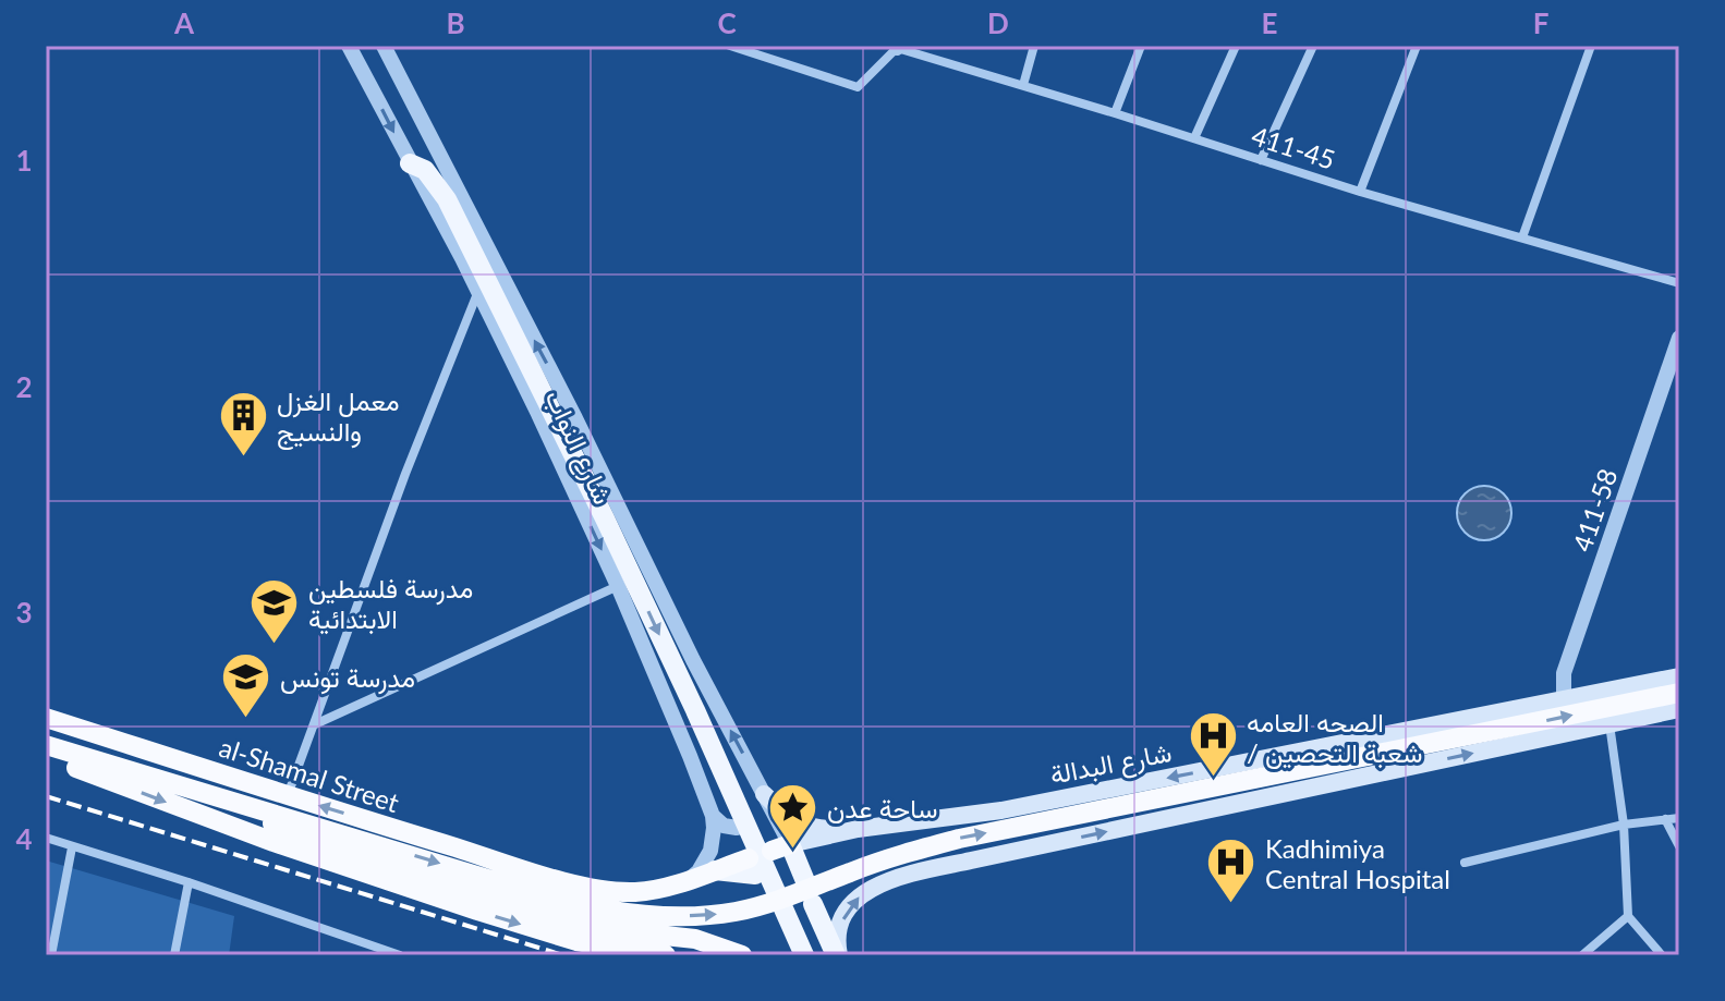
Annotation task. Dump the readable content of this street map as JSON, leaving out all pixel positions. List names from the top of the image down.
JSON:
{
  "streets": {
    "highway": ["al-Shamal Street"],
    "main road": ["شارع البدالة"],
    "street": ["411-45", "شارع النواب", "411-58"]
  },
  "crossings": [
    ["411-58", "شارع البدالة"]
  ],
  "places": {
    "building": ["معمل الغزل والنسيج"],
    "school or university": ["مدرسة فلسطين الابتدائية", "مدرسة تونس"],
    "hospital": ["الصحه العامه / شعبة التحصين", "Kadhimiya Central Hospital"],
    "place": ["ساحة عدن"]
  },
  "grid": {
    "columns": [
      "A",
      "B",
      "C",
      "D",
      "E",
      "F"
    ],
    "rows": [
      "1",
      "2",
      "3",
      "4"
    ]
  }
}
